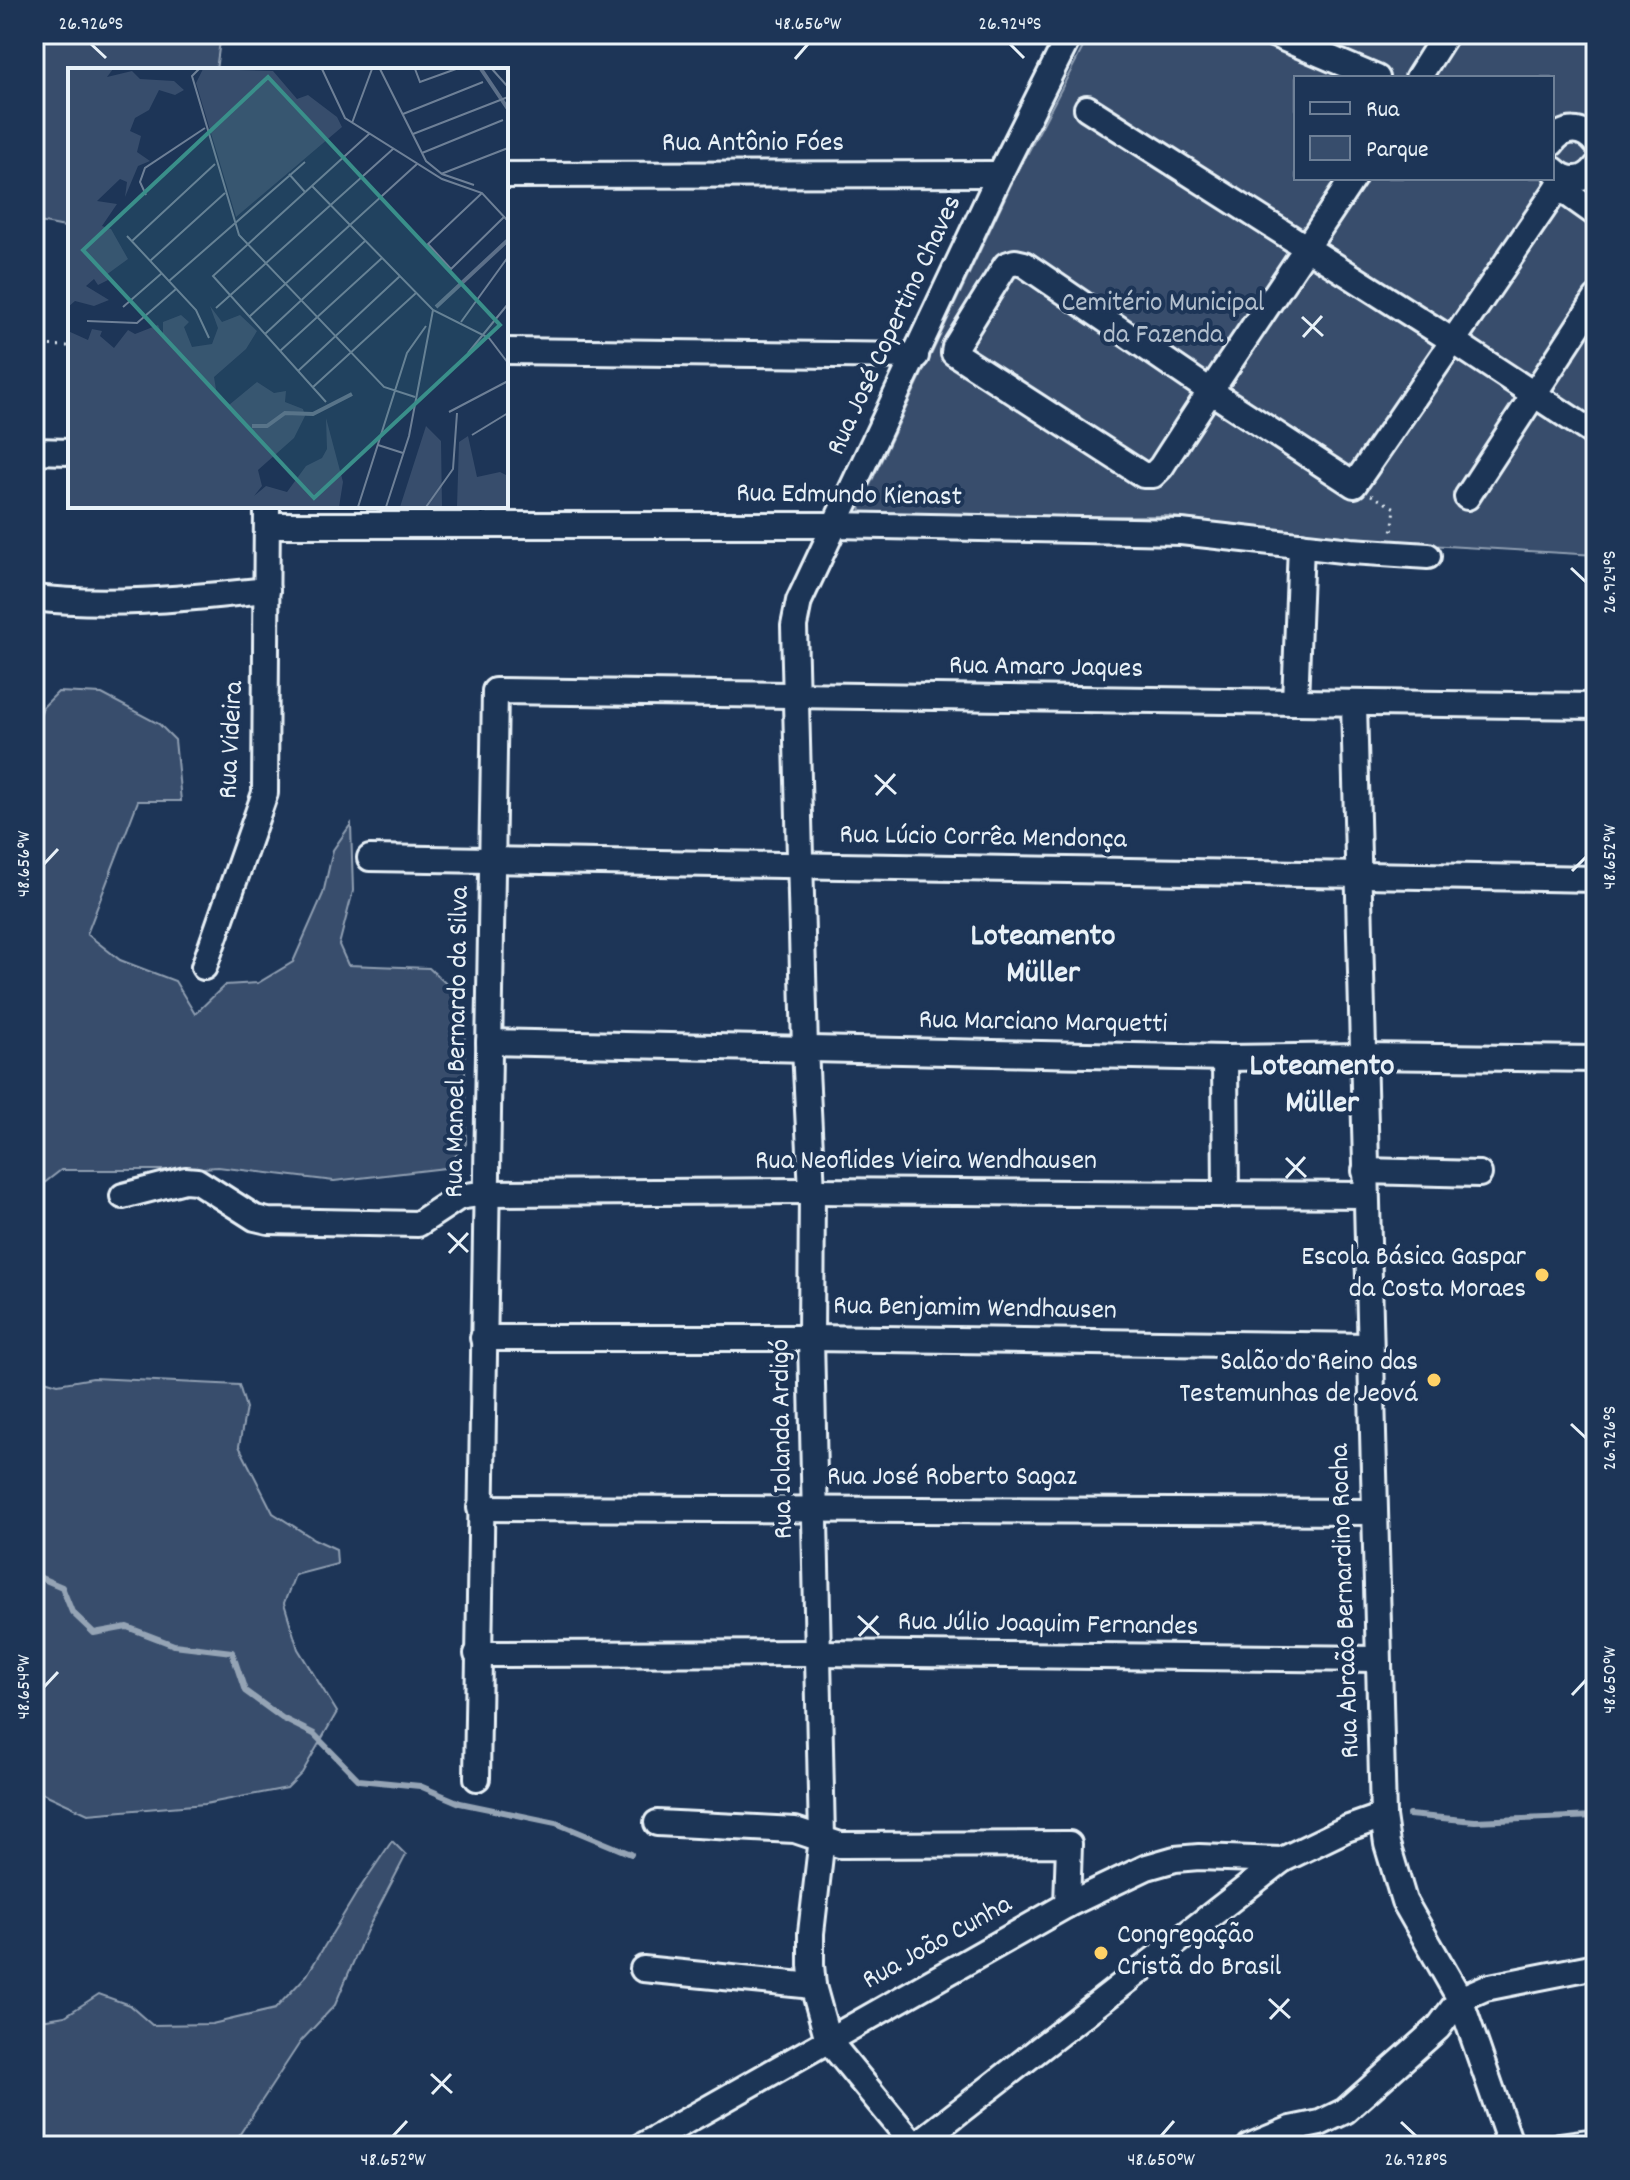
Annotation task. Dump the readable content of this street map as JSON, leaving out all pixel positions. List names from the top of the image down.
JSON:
{
  "streets": {
    "street": [
      "Rua Antônio Fóes",
      "Rua José Copertino Chaves",
      "Rua Edmundo Kienast",
      "Rua Amaro Jaques",
      "Rua Videira",
      "Rua Lúcio Corrêa Mendonça",
      "Rua Marciano Marquetti",
      "Rua Manoel Bernardo da Silva",
      "Rua Neoflides Vieira Wendhausen",
      "Rua Benjamim Wendhausen",
      "Rua Iolanda Ardigó",
      "Rua José Roberto Sagaz",
      "Rua Abraão Bernardino Rocha",
      "Rua Júlio Joaquim Fernandes",
      "Rua João Cunha"
    ]
  },
  "crossings": [
    ["Rua Antônio Fóes", "Rua José Copertino Chaves"],
    ["Rua José Copertino Chaves", "Rua Edmundo Kienast"],
    ["Rua José Copertino Chaves", "Rua Amaro Jaques"],
    ["Rua José Copertino Chaves", "Rua Iolanda Ardigó"],
    ["Rua Edmundo Kienast", "Rua Videira"],
    ["Rua Amaro Jaques", "Rua Manoel Bernardo da Silva"],
    ["Rua Amaro Jaques", "Rua Iolanda Ardigó"],
    ["Rua Amaro Jaques", "Rua Abraão Bernardino Rocha"],
    ["Rua Lúcio Corrêa Mendonça", "Rua Manoel Bernardo da Silva"],
    ["Rua Lúcio Corrêa Mendonça", "Rua Iolanda Ardigó"],
    ["Rua Lúcio Corrêa Mendonça", "Rua Abraão Bernardino Rocha"],
    ["Rua Marciano Marquetti", "Rua Manoel Bernardo da Silva"],
    ["Rua Marciano Marquetti", "Rua Iolanda Ardigó"],
    ["Rua Marciano Marquetti", "Rua Abraão Bernardino Rocha"],
    ["Rua Manoel Bernardo da Silva", "Rua Neoflides Vieira Wendhausen"],
    ["Rua Manoel Bernardo da Silva", "Rua Benjamim Wendhausen"],
    ["Rua Manoel Bernardo da Silva", "Rua José Roberto Sagaz"],
    ["Rua Manoel Bernardo da Silva", "Rua Júlio Joaquim Fernandes"],
    ["Rua Neoflides Vieira Wendhausen", "Rua Iolanda Ardigó"],
    ["Rua Neoflides Vieira Wendhausen", "Rua Abraão Bernardino Rocha"],
    ["Rua Benjamim Wendhausen", "Rua Iolanda Ardigó"],
    ["Rua Benjamim Wendhausen", "Rua Abraão Bernardino Rocha"],
    ["Rua Iolanda Ardigó", "Rua José Roberto Sagaz"],
    ["Rua Iolanda Ardigó", "Rua Júlio Joaquim Fernandes"],
    ["Rua Iolanda Ardigó", "Rua João Cunha"],
    ["Rua José Roberto Sagaz", "Rua Abraão Bernardino Rocha"],
    ["Rua Abraão Bernardino Rocha", "Rua Júlio Joaquim Fernandes"]
  ],
  "districts": ["Loteamento Müller", "Loteamento Müller"],
  "parks": ["Cemitério Municipal da Fazenda"],
  "places": ["Escola Básica Gaspar da Costa Moraes", "Salão do Reino das Testemunhas de Jeová", "Congregação Cristã do Brasil"],
  "legend": ["Rua", "Parque"],
  "coordinates": [
    "26.926°S",
    "48.656°W",
    "26.924°S",
    "48.652°W",
    "48.650°W",
    "48.654°W",
    "26.928°S"
  ]
}
